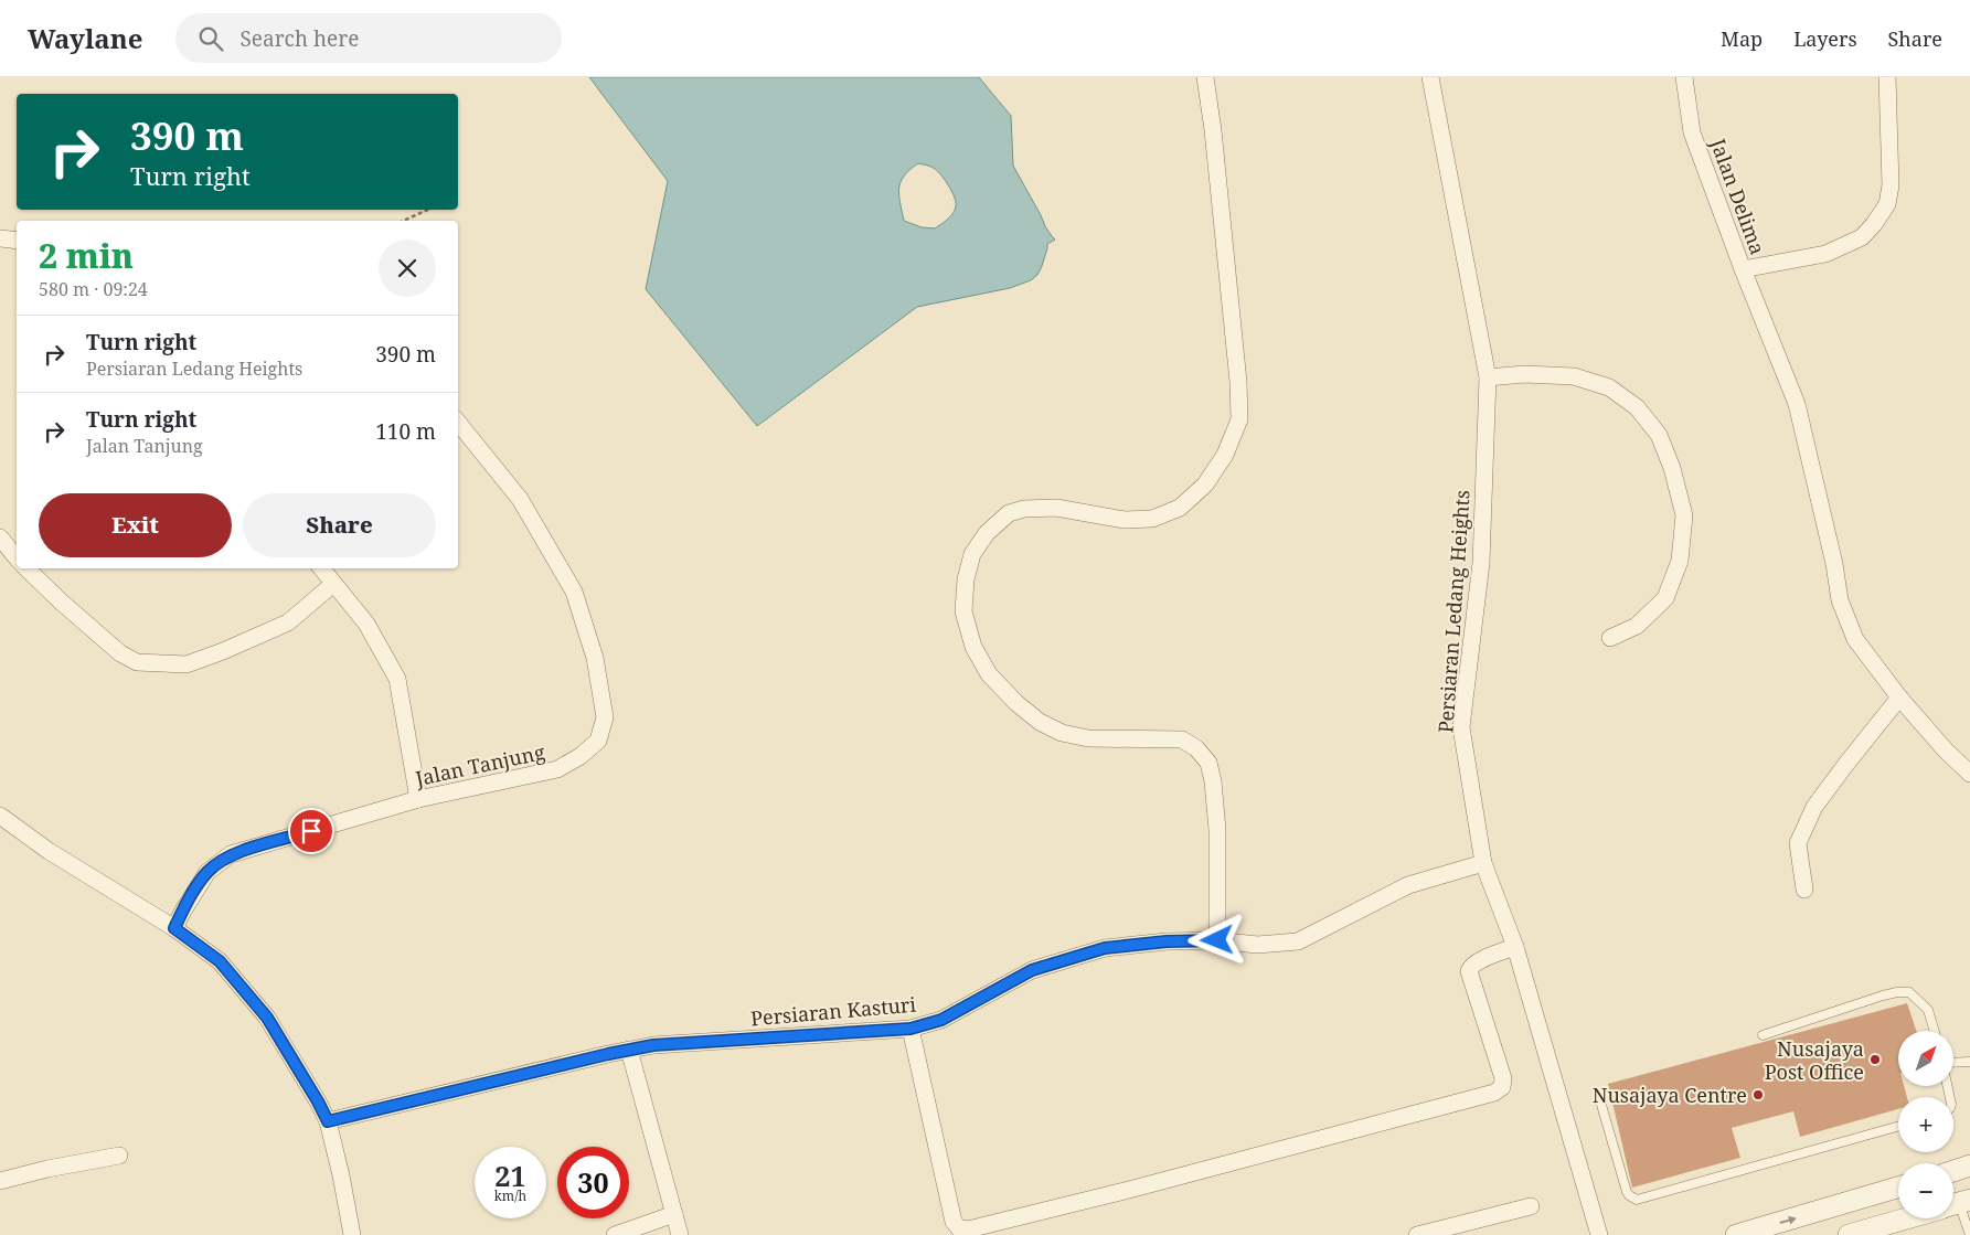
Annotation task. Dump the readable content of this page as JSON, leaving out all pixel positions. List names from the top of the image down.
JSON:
{
  "streets": {
    "street": [
      "Jalan Delima",
      "Persiaran Ledang Heights",
      "Jalan Tanjung",
      "Persiaran Kasturi"
    ]
  },
  "crossings": [
    ["Persiaran Ledang Heights", "Persiaran Kasturi"]
  ],
  "places": ["Nusajaya Post Office", "Nusajaya Centre"],
  "north": "top right",
  "page": {
    "header": "Waylane",
    "search": "Search here",
    "nav": ["Map", "Layers", "Share"],
    "turn": ["390 m", "Turn right"],
    "heading": ["2 min", "580 m · 09:24"],
    "list": [
      {
        "name": "Turn right",
        "note": "Persiaran Ledang Heights",
        "value": "390 m"
      },
      {
        "name": "Turn right",
        "note": "Jalan Tanjung",
        "value": "110 m"
      }
    ],
    "buttons": ["Exit", "Share"],
    "map_buttons": ["+", "−"],
    "speed": "21 km/h",
    "limit": "30"
  }
}
